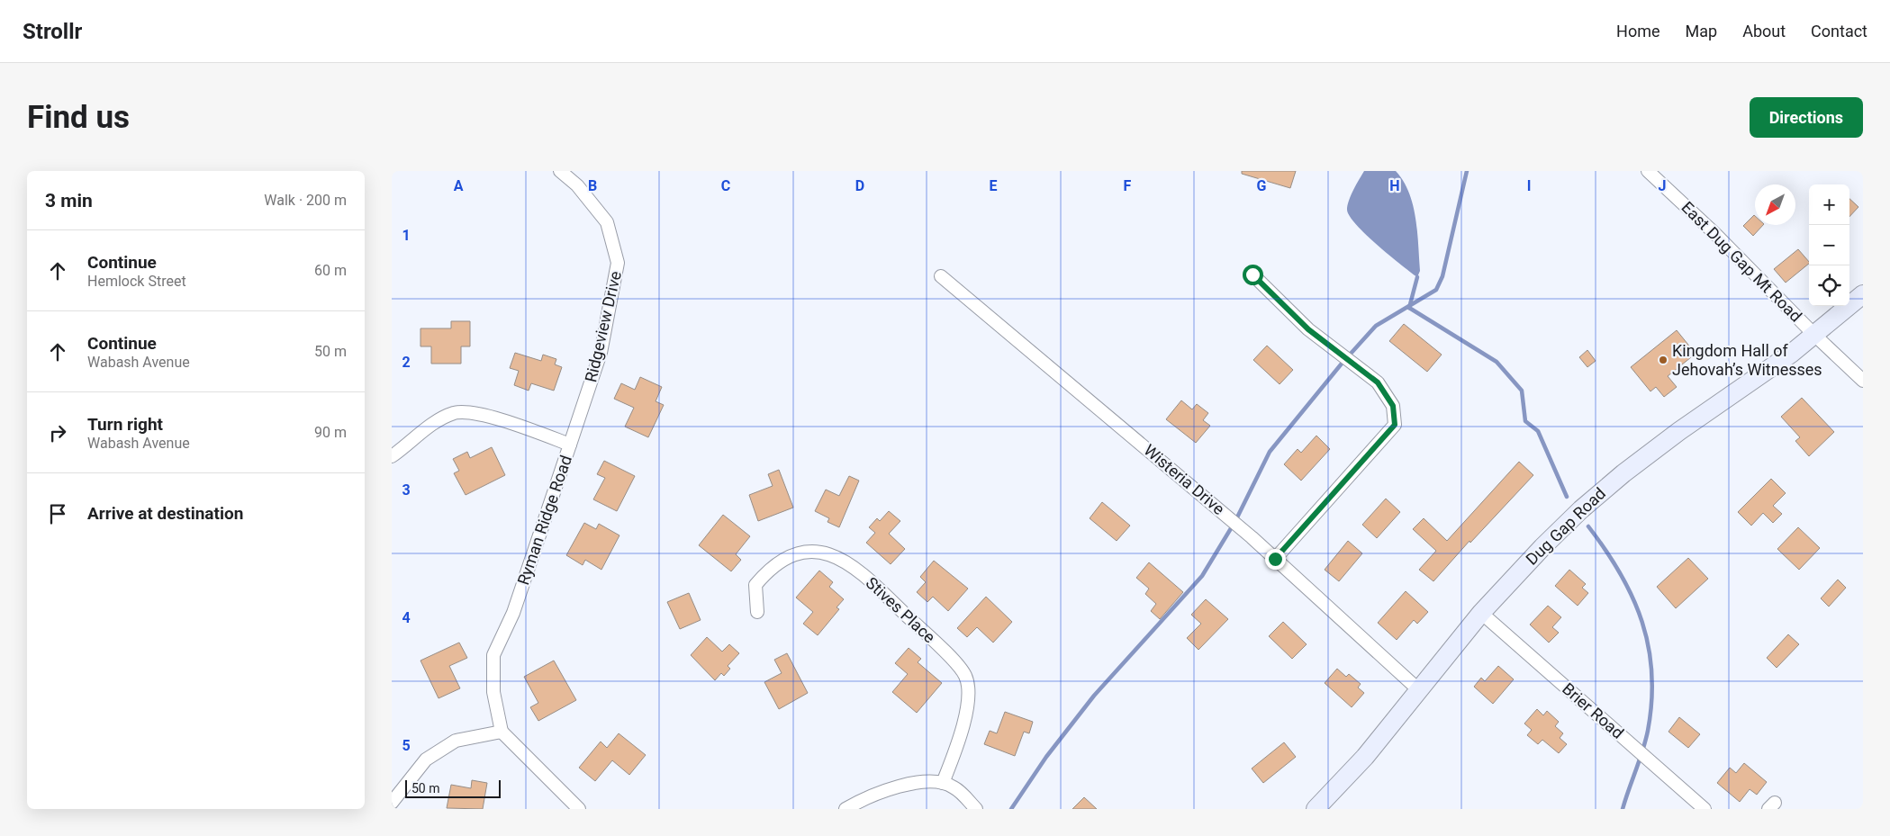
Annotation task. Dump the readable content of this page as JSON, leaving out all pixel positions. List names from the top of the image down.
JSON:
{
  "streets": {
    "street": [
      "East Dug Gap Mt Road",
      "Ridgeview Drive",
      "Wisteria Drive",
      "Ryman Ridge Road",
      "Dug Gap Road",
      "Stives Place",
      "Brier Road"
    ]
  },
  "crossings": [
    ["East Dug Gap Mt Road", "Dug Gap Road"],
    ["Ridgeview Drive", "Ryman Ridge Road"],
    ["Wisteria Drive", "Dug Gap Road"],
    ["Dug Gap Road", "Brier Road"]
  ],
  "places": ["Kingdom Hall of Jehovah’s Witnesses"],
  "scale_bar": "50 m",
  "north": "bottom left",
  "page": {
    "header": "Strollr",
    "nav": [
      "Home",
      "Map",
      "About",
      "Contact"
    ],
    "buttons": "Directions",
    "title": "Find us",
    "heading": ["3 min", "Walk · 200 m"],
    "map_buttons": ["+", "−"],
    "list": [
      ["Continue", "Hemlock Street", "60 m"],
      ["Continue", "Wabash Avenue", "50 m"],
      ["Turn right", "Wabash Avenue", "90 m"],
      "Arrive at destination"
    ],
    "scale": "50 m"
  },
  "grid": {
    "columns": [
      "A",
      "B",
      "C",
      "D",
      "E",
      "F",
      "G",
      "H",
      "I",
      "J"
    ],
    "rows": [
      "1",
      "2",
      "3",
      "4",
      "5"
    ]
  }
}
